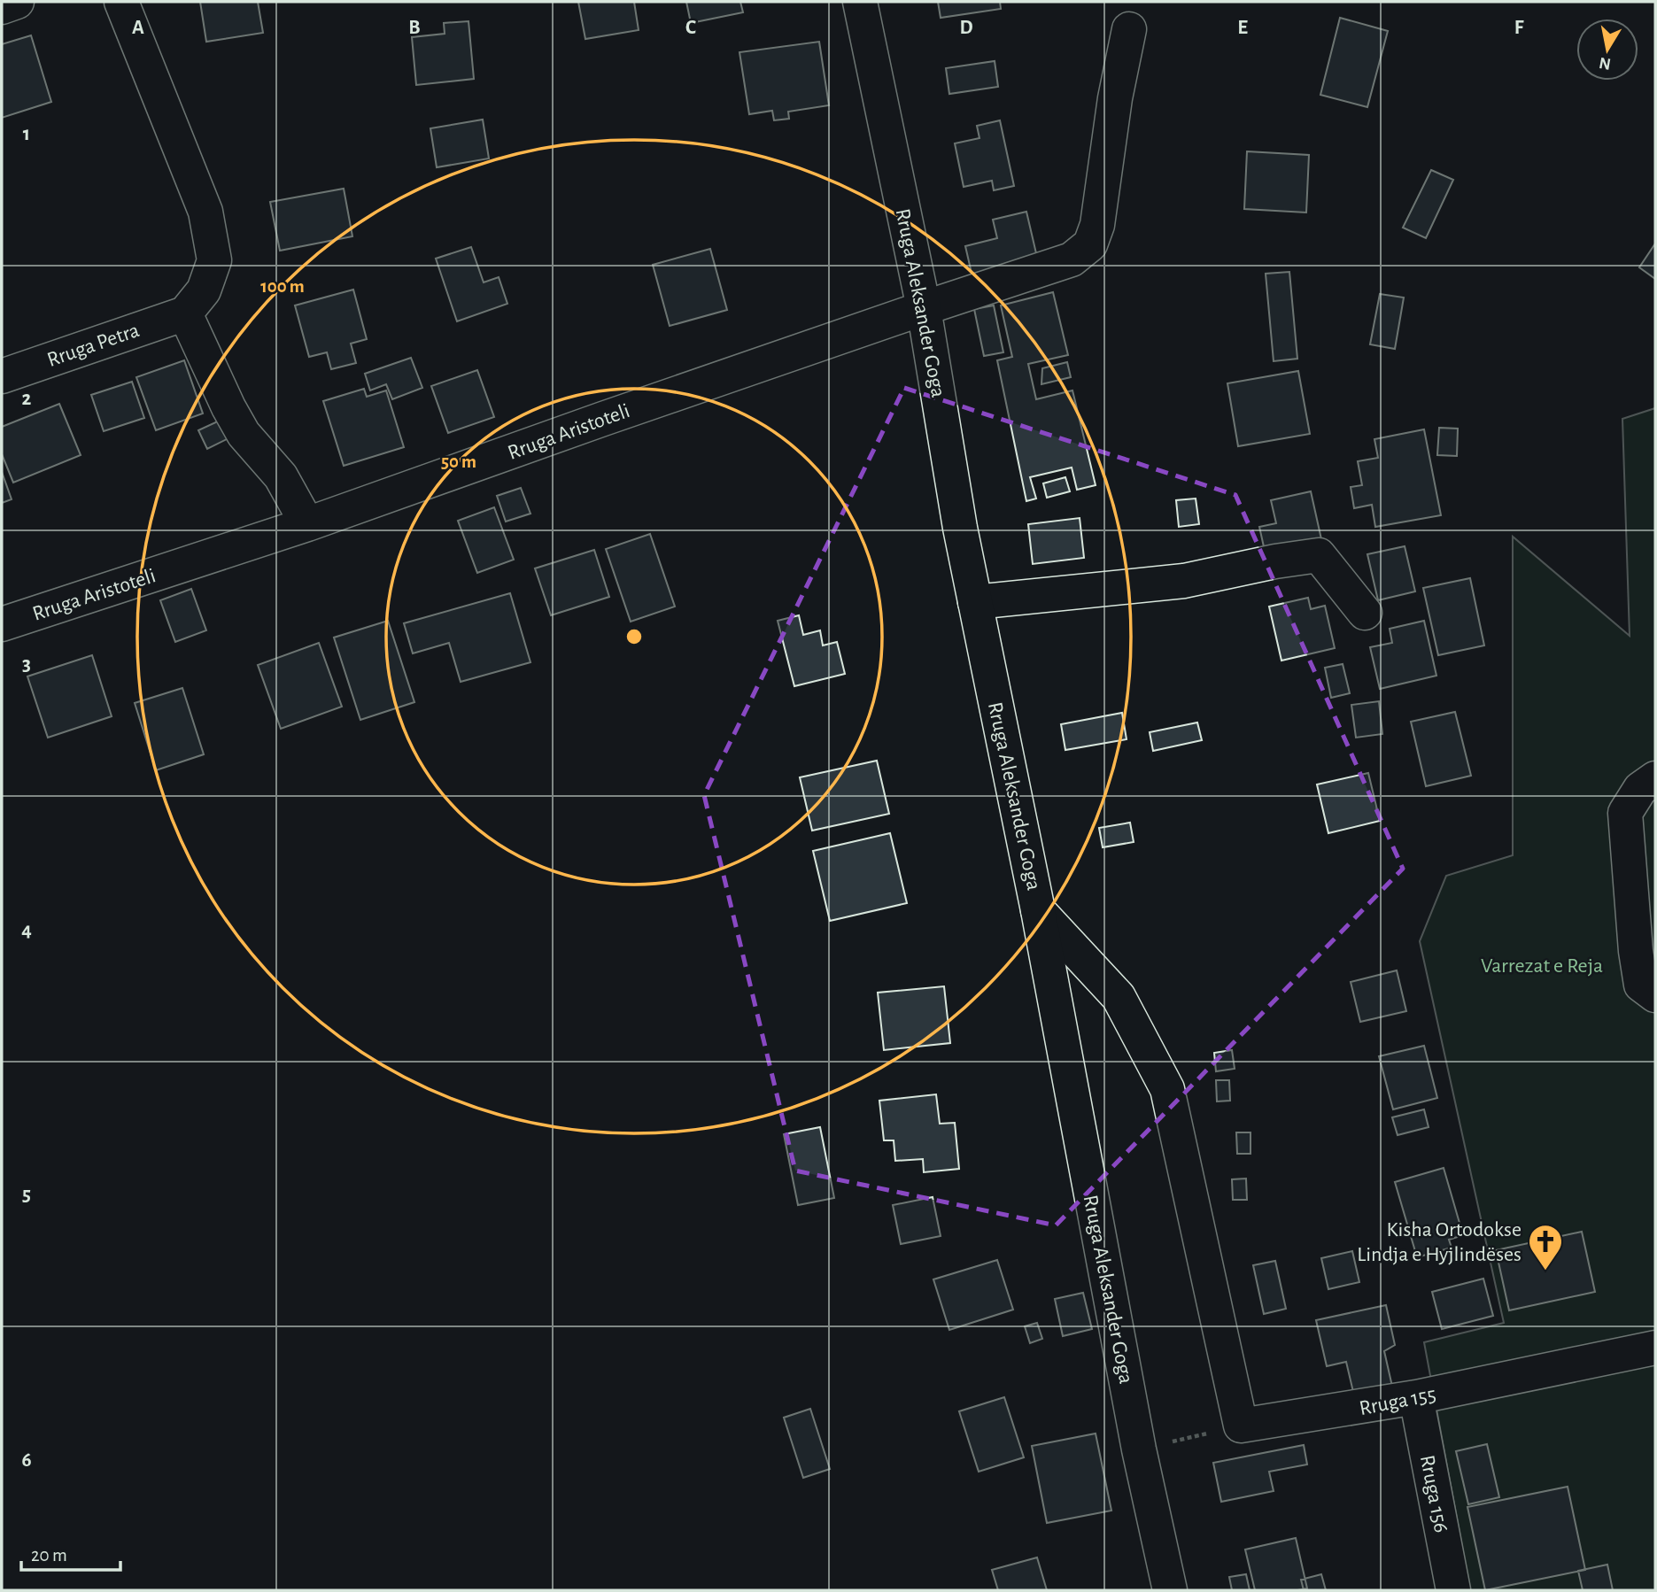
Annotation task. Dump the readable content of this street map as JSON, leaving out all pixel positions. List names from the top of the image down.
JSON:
{
  "streets": {
    "street": [
      "Rruga Aleksander Goga",
      "Rruga Petra",
      "Rruga Aristoteli",
      "Rruga 155",
      "Rruga 156"
    ]
  },
  "crossings": [
    ["Rruga Aleksander Goga", "Rruga Aristoteli"],
    ["Rruga 155", "Rruga 156"]
  ],
  "parks": ["Varrezat e Reja"],
  "places": {
    "church": ["Kisha Ortodokse Lindja e Hyjlindëses"]
  },
  "scale_bar": "20 m",
  "north": "bottom",
  "grid": {
    "columns": [
      "A",
      "B",
      "C",
      "D",
      "E",
      "F"
    ],
    "rows": [
      "1",
      "2",
      "3",
      "4",
      "5",
      "6"
    ]
  },
  "rings": ["100 m", "50 m"]
}
